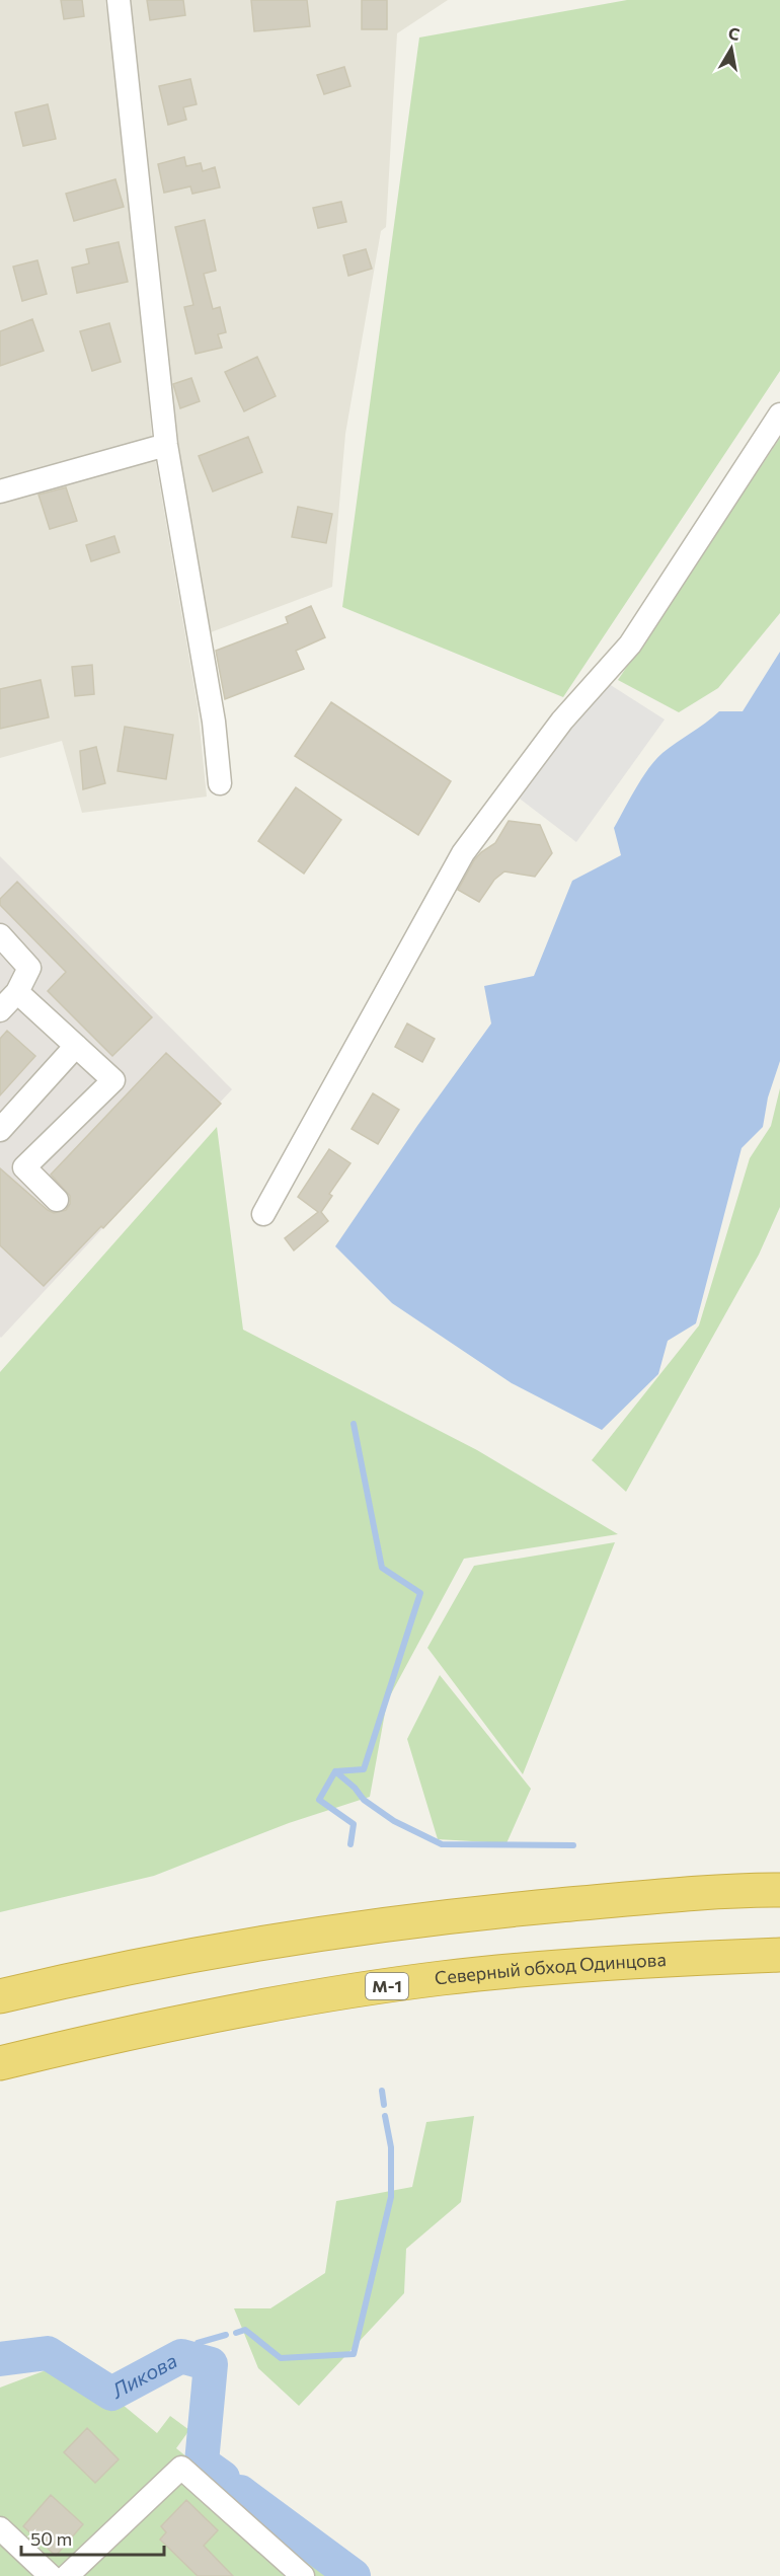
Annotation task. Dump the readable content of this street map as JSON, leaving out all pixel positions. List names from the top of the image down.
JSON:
{
  "streets": {
    "highway": ["Северный обход Одинцова", "М-1"]
  },
  "water": ["Ликова"],
  "scale_bar": "50 m",
  "north": "top"
}
